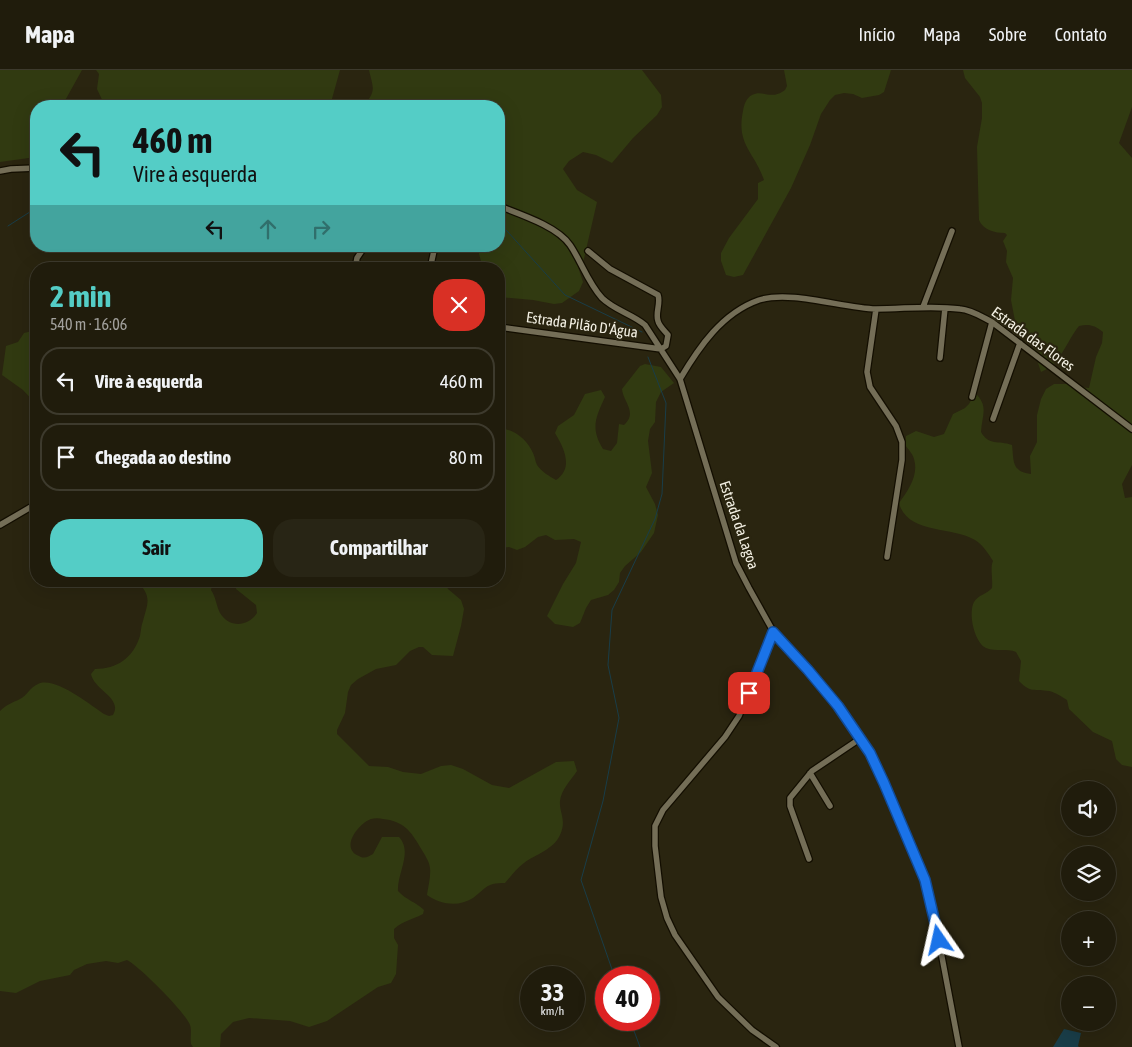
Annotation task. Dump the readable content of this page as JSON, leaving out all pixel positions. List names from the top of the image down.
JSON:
{
  "streets": {
    "street": ["Estrada Pilão D'Água", "Estrada das Flores", "Estrada da Lagoa"]
  },
  "crossings": [
    ["Estrada Pilão D'Água", "Estrada da Lagoa"],
    ["Estrada das Flores", "Estrada da Lagoa"]
  ],
  "page": {
    "header": "Mapa",
    "nav": [
      "Início",
      "Mapa",
      "Sobre",
      "Contato"
    ],
    "turn": ["460 m", "Vire à esquerda"],
    "heading": ["2 min", "540 m · 16:06"],
    "list": [
      {
        "name": "Vire à esquerda",
        "value": "460 m"
      },
      {
        "name": "Chegada ao destino",
        "value": "80 m"
      }
    ],
    "buttons": ["Sair", "Compartilhar"],
    "map_buttons": ["+", "−"],
    "speed": "33 km/h",
    "limit": "40"
  }
}
